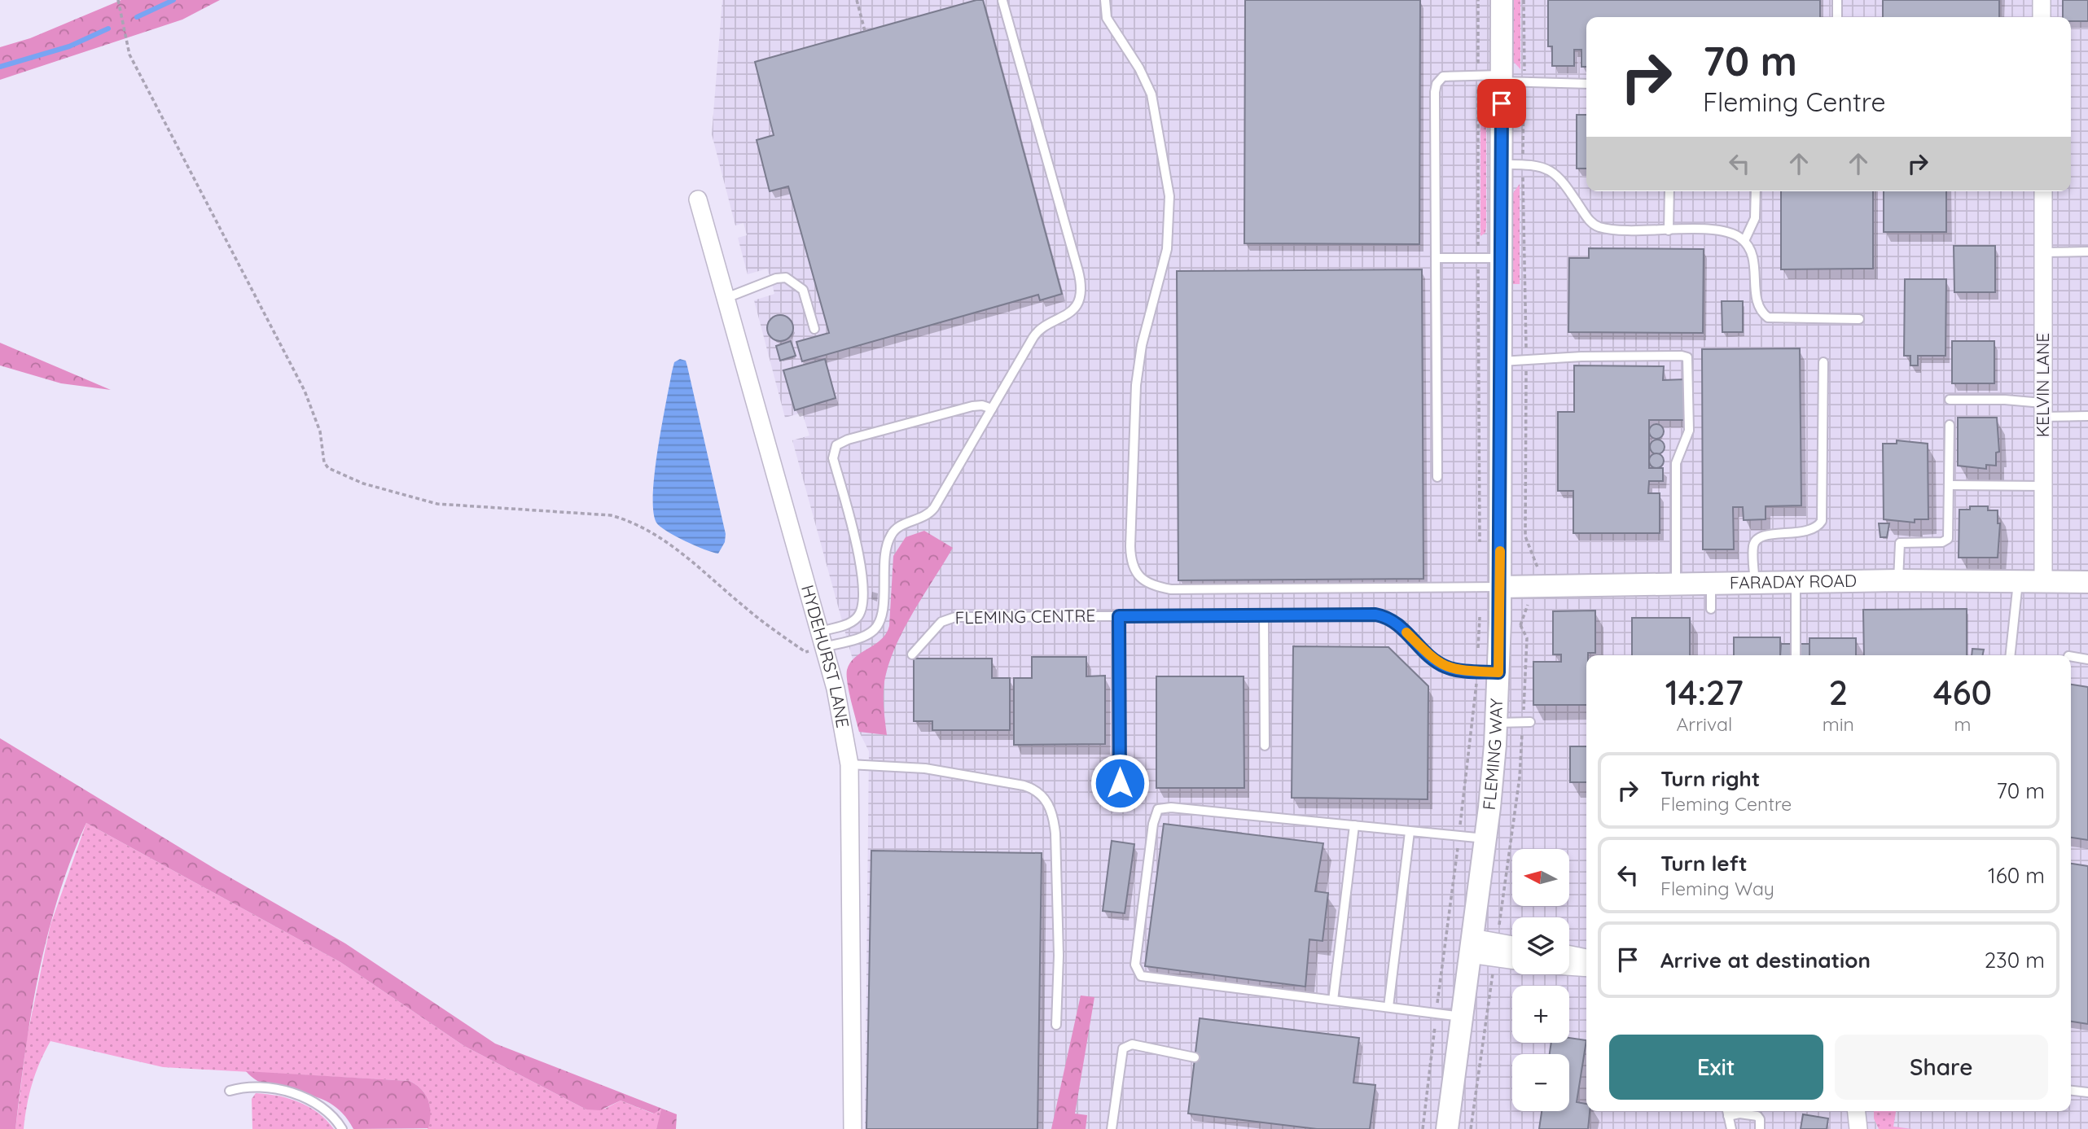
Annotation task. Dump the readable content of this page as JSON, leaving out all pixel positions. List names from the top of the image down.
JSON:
{
  "streets": {
    "street": [
      "KELVIN LANE",
      "FARADAY ROAD",
      "HYDEHURST LANE",
      "FLEMING WAY"
    ],
    "lane": ["FLEMING CENTRE"]
  },
  "crossings": [
    ["KELVIN LANE", "FARADAY ROAD"],
    ["FARADAY ROAD", "FLEMING WAY"],
    ["FLEMING CENTRE", "FLEMING WAY"]
  ],
  "north": "left",
  "page": {
    "turn": ["70 m", "Fleming Centre"],
    "eta": [
      "14:27",
      "Arrival",
      "2",
      "min",
      "460",
      "m"
    ],
    "list": [
      {
        "name": "Turn right",
        "note": "Fleming Centre",
        "value": "70 m"
      },
      {
        "name": "Turn left",
        "note": "Fleming Way",
        "value": "160 m"
      },
      {
        "name": "Arrive at destination",
        "value": "230 m"
      }
    ],
    "map_buttons": ["+", "−"],
    "buttons": ["Exit", "Share"]
  }
}
